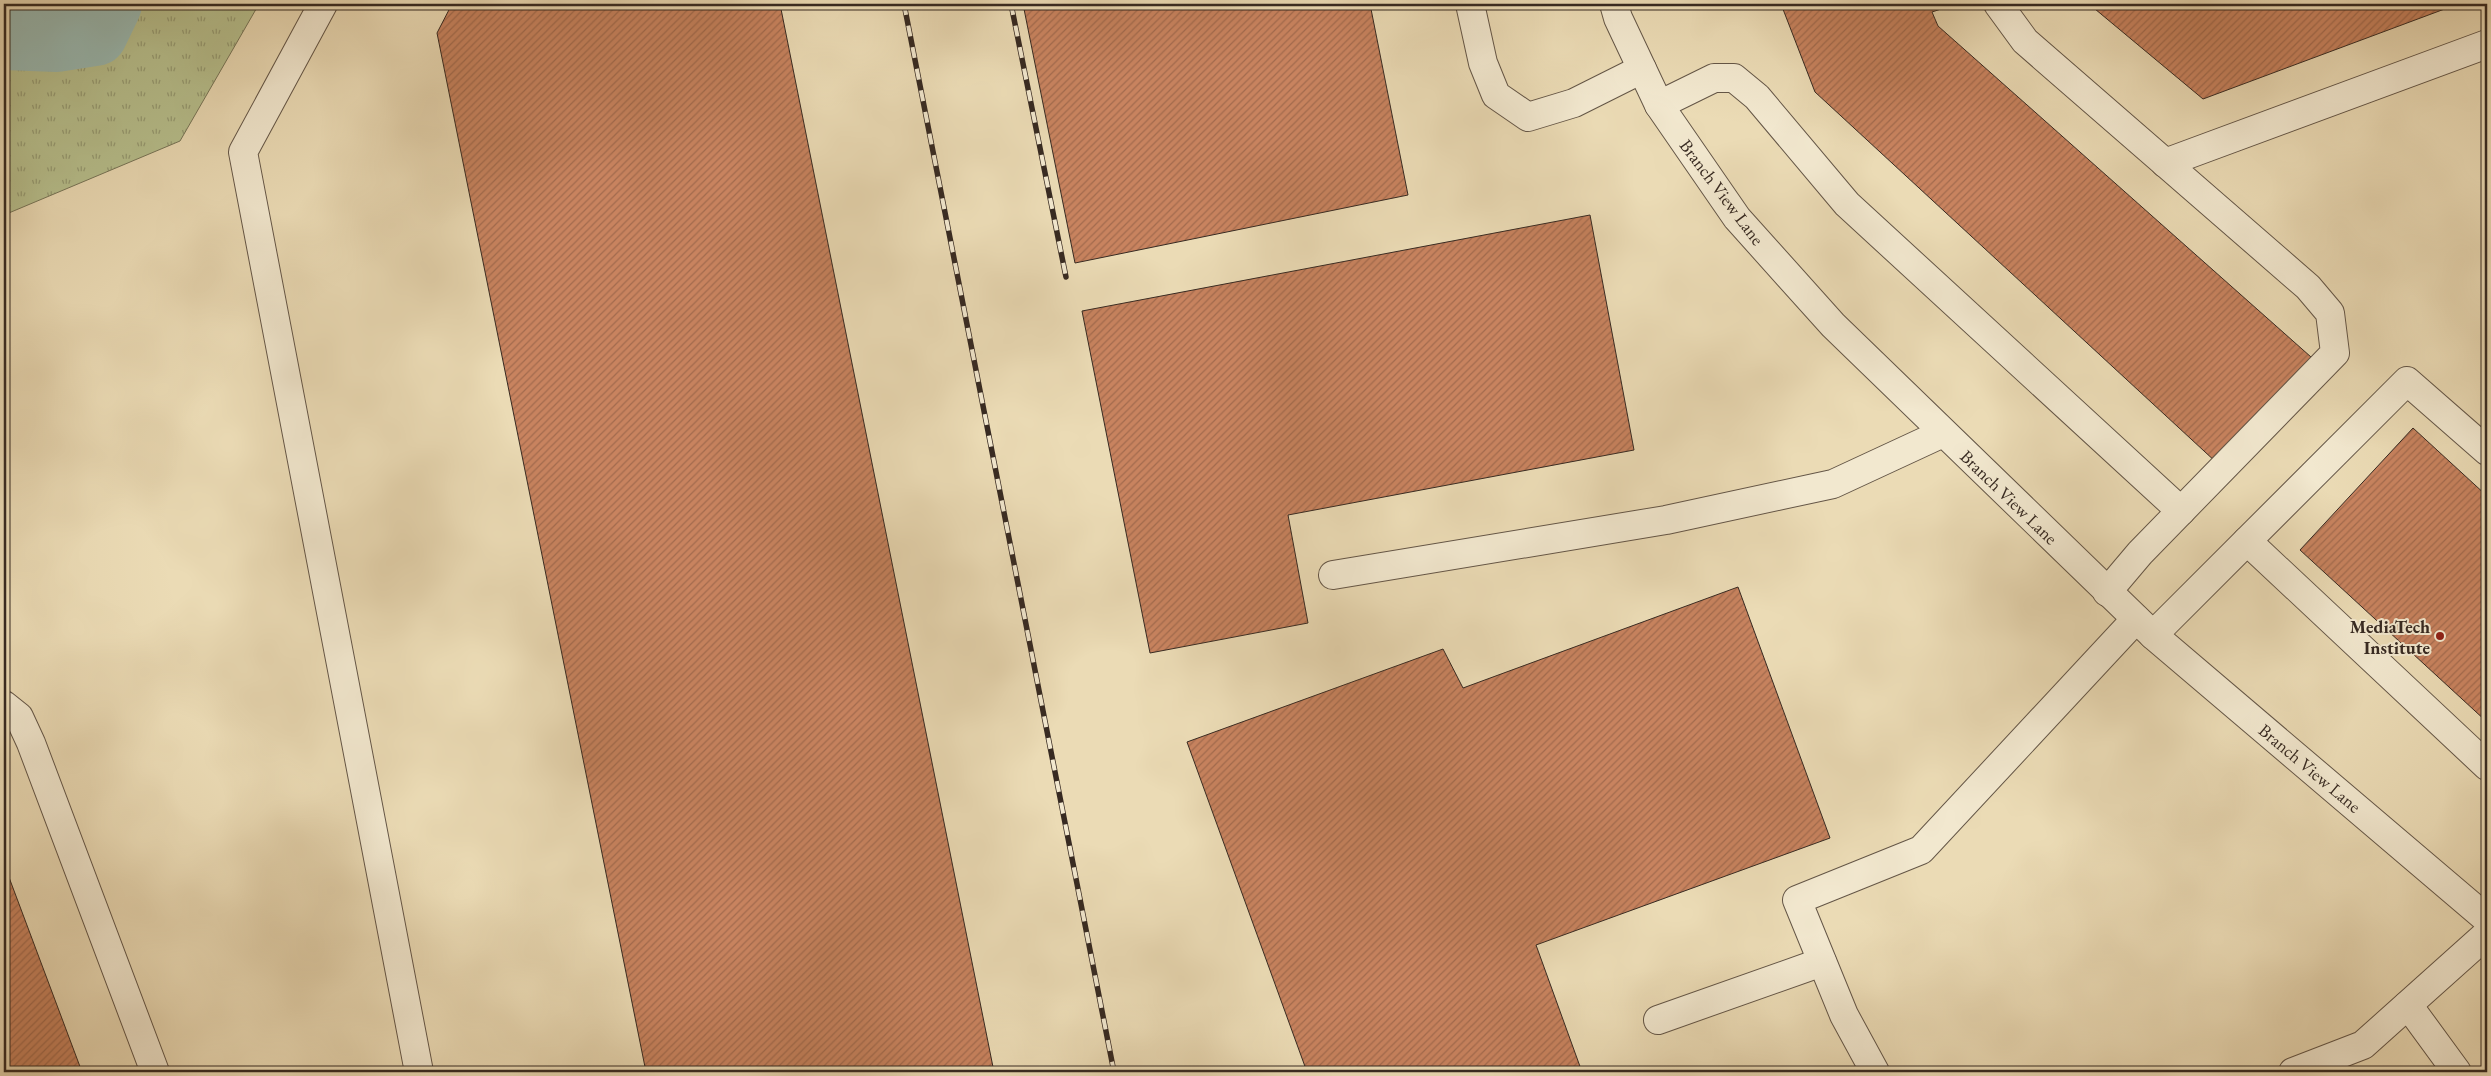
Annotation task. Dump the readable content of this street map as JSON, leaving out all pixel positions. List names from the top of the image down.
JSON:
{
  "streets": {
    "street": ["Branch View Lane"]
  },
  "places": ["MediaTech Institute"]
}
